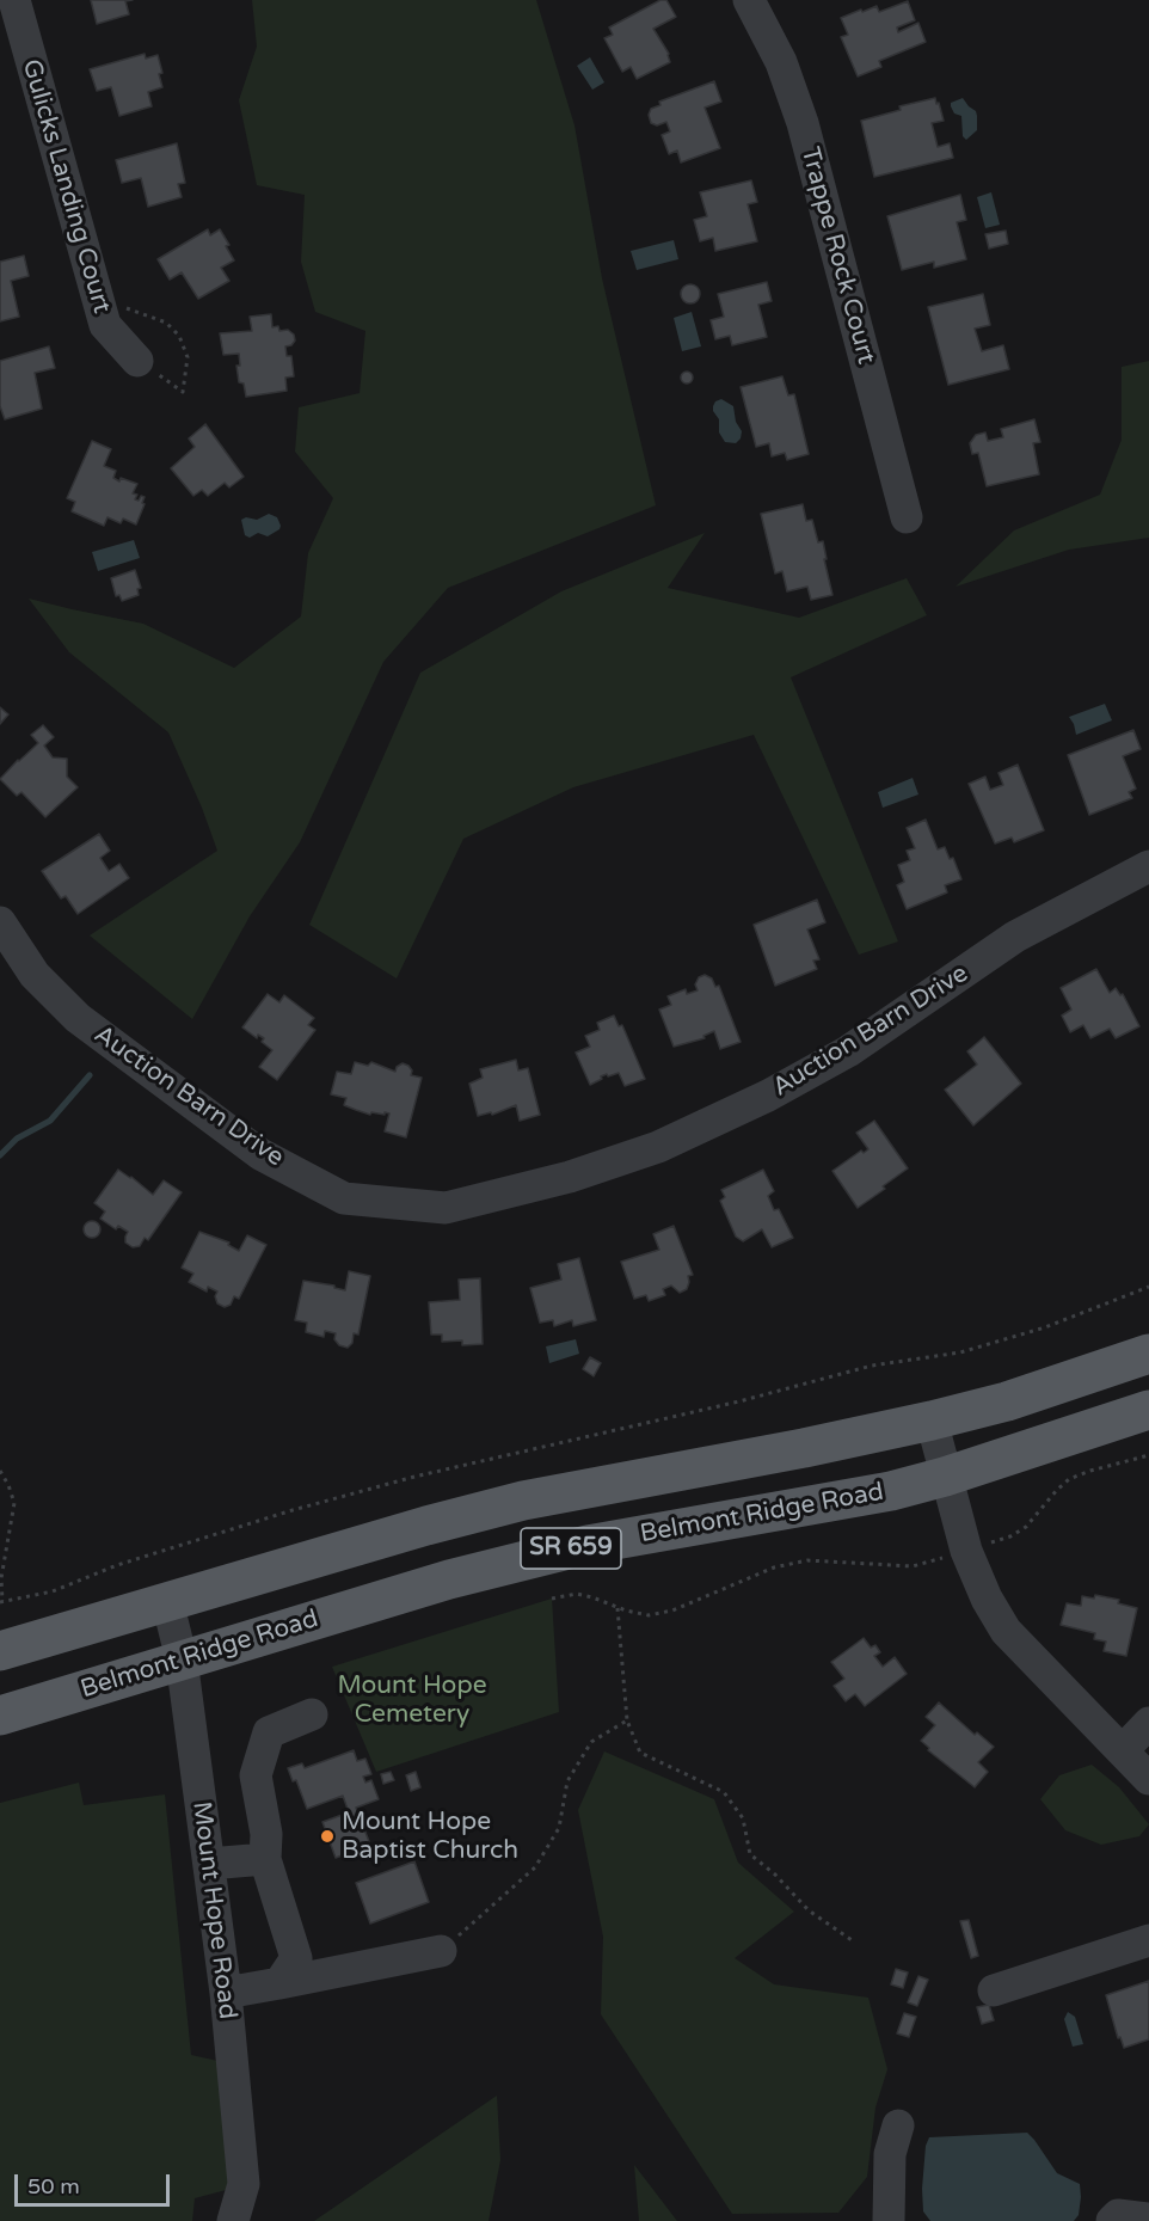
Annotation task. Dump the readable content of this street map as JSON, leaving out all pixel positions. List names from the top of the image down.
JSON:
{
  "streets": {
    "main road": ["Belmont Ridge Road", "SR 659"],
    "street": [
      "Gulicks Landing Court",
      "Trappe Rock Court",
      "Auction Barn Drive",
      "Mount Hope Road"
    ]
  },
  "crossings": [
    ["Belmont Ridge Road", "Mount Hope Road"],
    ["SR 659", "Mount Hope Road"]
  ],
  "parks": ["Mount Hope Cemetery"],
  "places": ["Mount Hope Baptist Church"],
  "scale_bar": "50 m"
}
